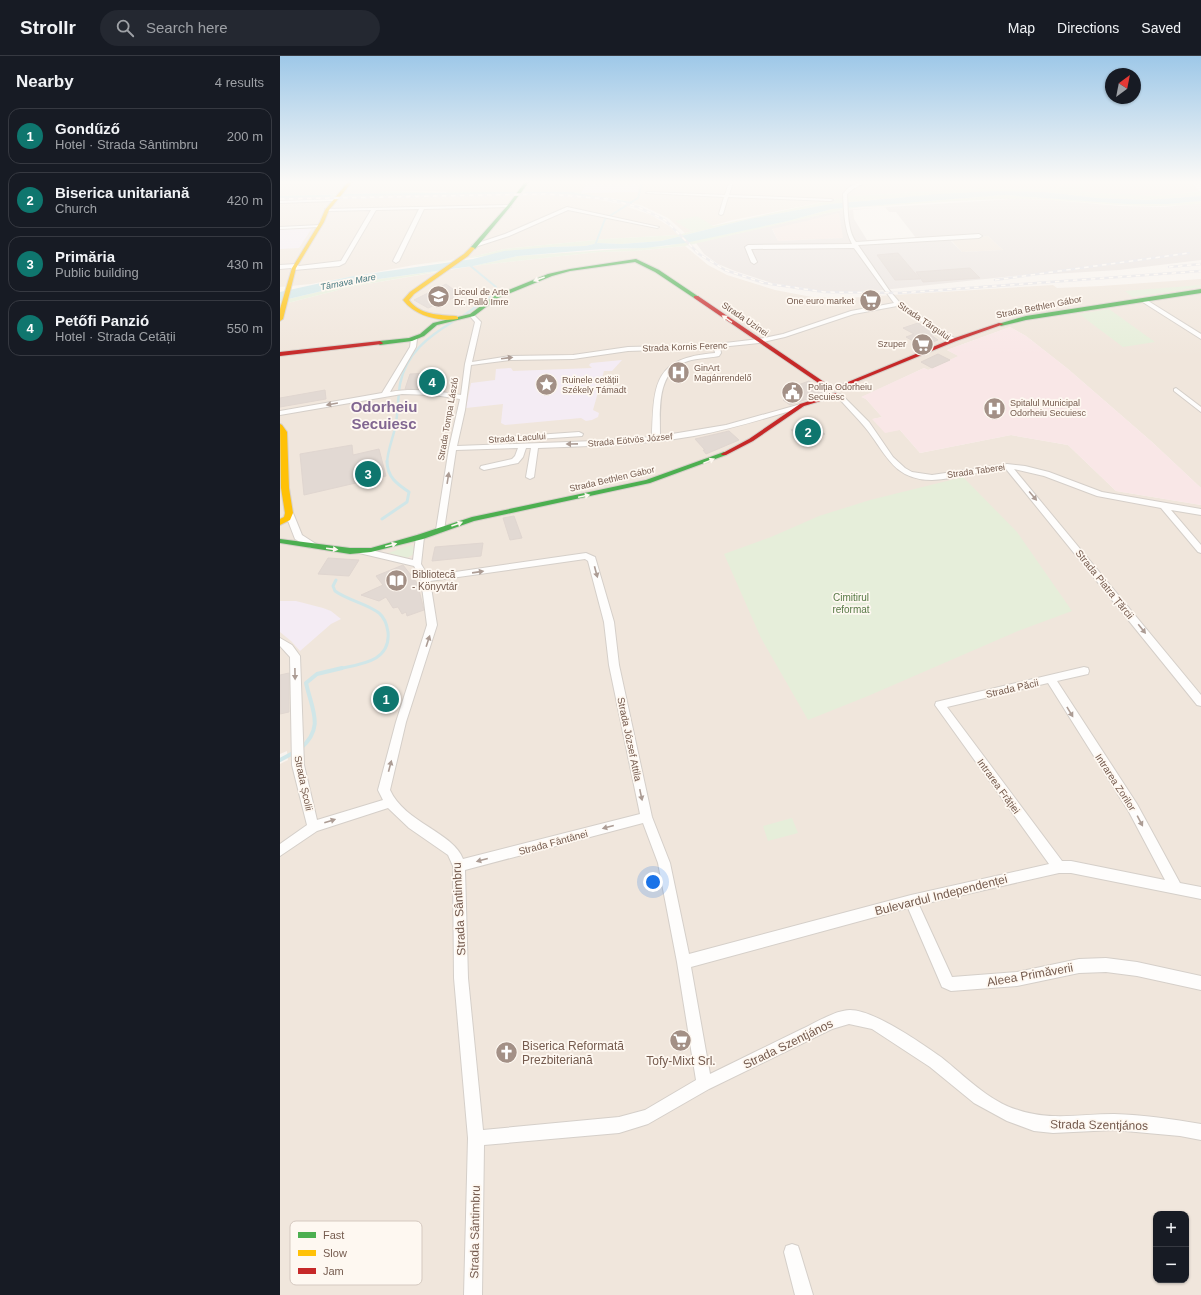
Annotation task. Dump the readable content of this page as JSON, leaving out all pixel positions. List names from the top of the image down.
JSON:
{
  "streets": {
    "main road": ["Strada Bethlen Gábor", "Strada Uzinei"],
    "street": [
      "Strada Târgului",
      "Strada Kornis Ferenc",
      "Strada Tompa László",
      "Strada Lacului",
      "Strada Eötvös József",
      "Strada Taberei",
      "Strada Piatra Țărcii",
      "Strada Păcii",
      "Strada József Attila",
      "Intrarea Zorilor",
      "Strada Școlii",
      "Intrarea Frăției",
      "Strada Fântânei",
      "Bulevardul Independenței",
      "Strada Sântimbru",
      "Aleea Primăverii",
      "Strada Szentjános"
    ]
  },
  "crossings": [
    ["Strada Bethlen Gábor", "Strada Uzinei"],
    ["Strada Bethlen Gábor", "Strada Târgului"],
    ["Strada Bethlen Gábor", "Strada Tompa László"],
    ["Strada Bethlen Gábor", "Strada Eötvös József"],
    ["Strada Bethlen Gábor", "Strada Taberei"],
    ["Strada Uzinei", "Strada Kornis Ferenc"],
    ["Strada Uzinei", "Strada Tompa László"],
    ["Strada Uzinei", "Strada Taberei"],
    ["Strada Târgului", "Strada Kornis Ferenc"],
    ["Strada Kornis Ferenc", "Strada Tompa László"],
    ["Strada Tompa László", "Strada Lacului"],
    ["Strada Tompa László", "Strada Eötvös József"],
    ["Strada Lacului", "Strada Eötvös József"],
    ["Strada Taberei", "Strada Piatra Țărcii"],
    ["Strada Păcii", "Intrarea Zorilor"],
    ["Strada Păcii", "Intrarea Frăției"],
    ["Strada József Attila", "Strada Fântânei"],
    ["Strada József Attila", "Bulevardul Independenței"],
    ["Strada József Attila", "Strada Szentjános"],
    ["Intrarea Zorilor", "Bulevardul Independenței"],
    ["Intrarea Frăției", "Bulevardul Independenței"],
    ["Strada Fântânei", "Strada Sântimbru"],
    ["Bulevardul Independenței", "Aleea Primăverii"],
    ["Strada Sântimbru", "Strada Szentjános"]
  ],
  "one_way": [
    "Strada Bethlen Gábor",
    "Strada Uzinei",
    "Strada Kornis Ferenc",
    "Strada Tompa László",
    "Strada Piatra Țărcii",
    "Intrarea Zorilor",
    "Strada Școlii",
    "Strada Fântânei"
  ],
  "districts": ["Odorheiu Secuiesc"],
  "water": ["Târnava Mare"],
  "parks": ["Cimitirul reformat"],
  "places": {
    "school or university": ["Liceul de Arte Dr. Palló Imre"],
    "supermarket": ["One euro market", "Szuper", "Tofy-Mixt Srl."],
    "hospital": ["GinArt Magánrendelő", "Spitalul Municipal Odorheiu Secuiesc"],
    "place": ["Ruinele cetății Székely Támadt"],
    "public building": ["Poliția Odorheiu Secuiesc"],
    "library": ["Bibliotecă - Könyvtár"],
    "church": ["Biserica Reformată Prezbiteriană"]
  },
  "legend": ["Fast", "Slow", "Jam"],
  "north": "top right",
  "page": {
    "header": "Strollr",
    "search": "Search here",
    "nav": ["Map", "Directions", "Saved"],
    "heading": ["Nearby", "4 results"],
    "list": [
      {
        "mark": "1",
        "name": "Gondűző",
        "note": "Hotel · Strada Sântimbru",
        "value": "200 m"
      },
      {
        "mark": "2",
        "name": "Biserica unitariană",
        "note": "Church",
        "value": "420 m"
      },
      {
        "mark": "3",
        "name": "Primăria",
        "note": "Public building",
        "value": "430 m"
      },
      {
        "mark": "4",
        "name": "Petőfi Panzió",
        "note": "Hotel · Strada Cetății",
        "value": "550 m"
      }
    ],
    "pins": [
      "4",
      "2",
      "3",
      "1"
    ],
    "map_buttons": ["+", "−"]
  }
}
